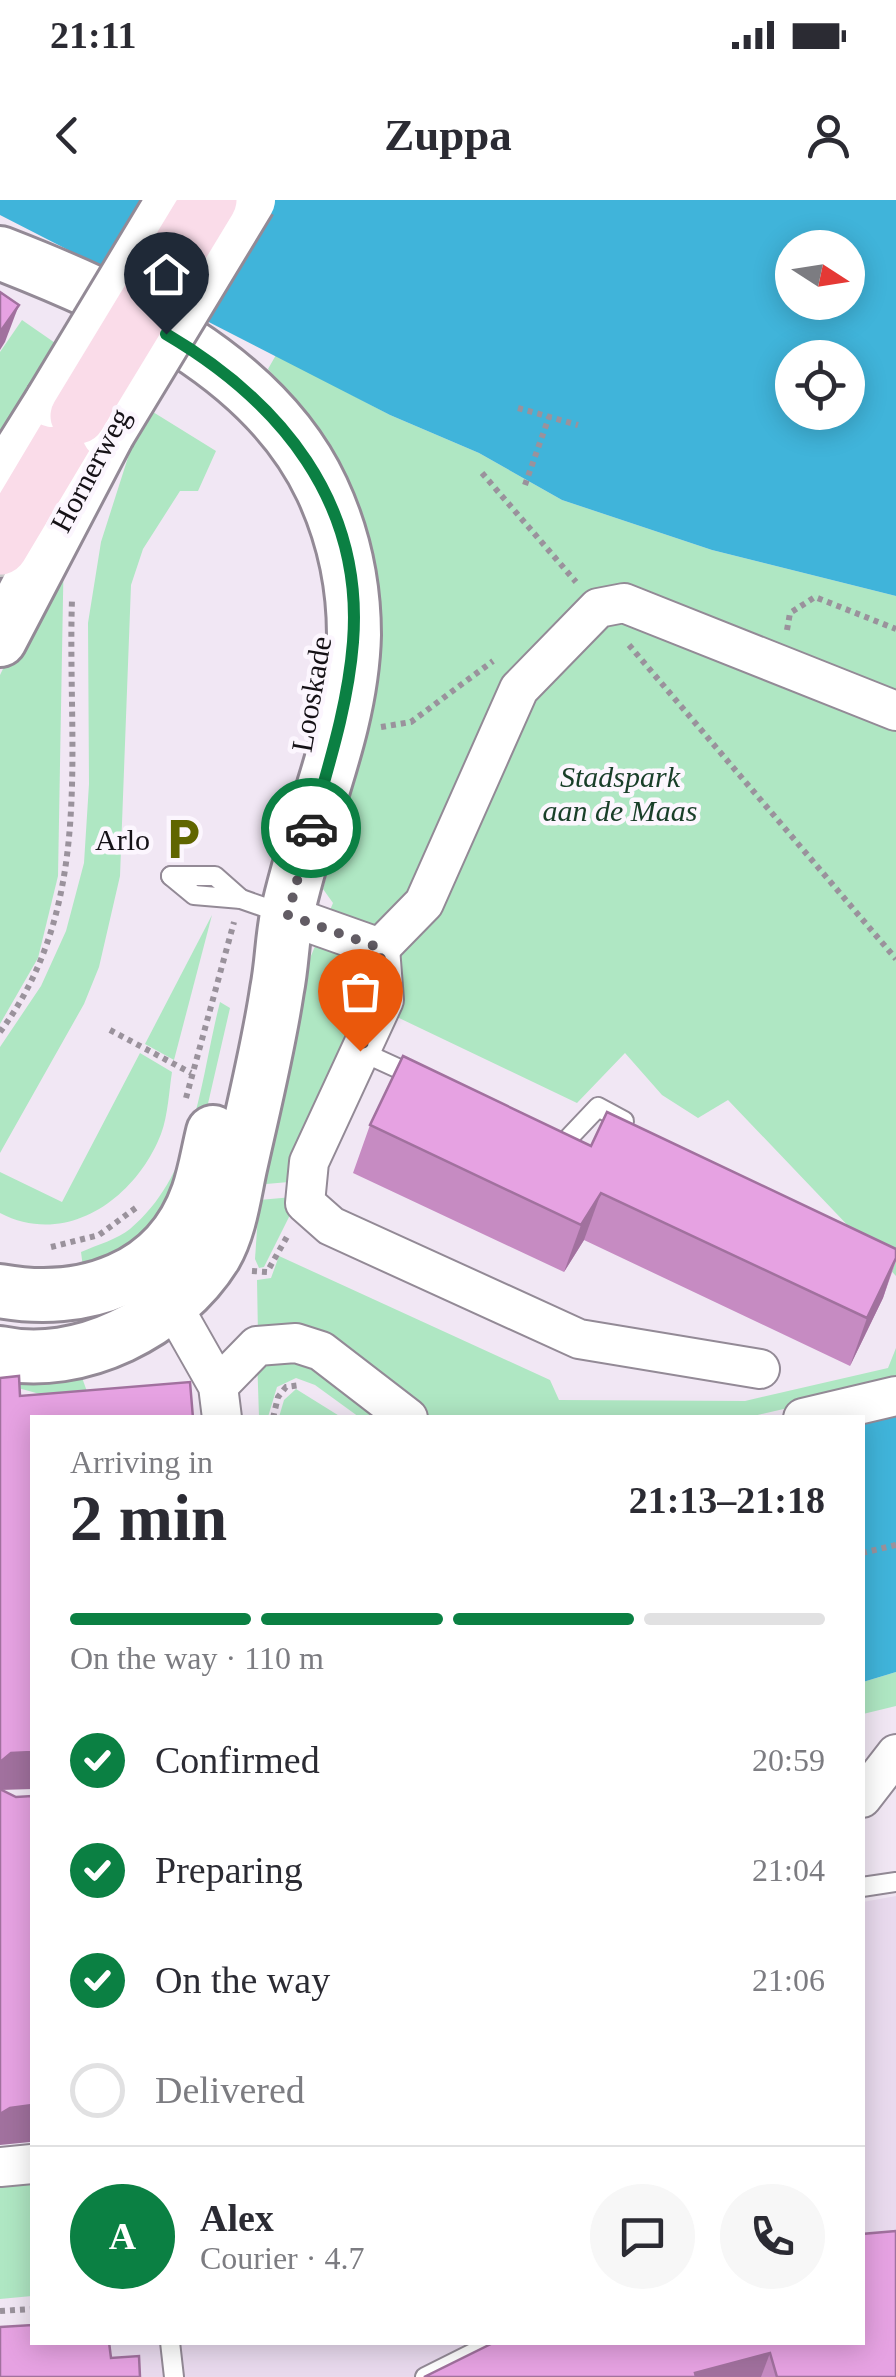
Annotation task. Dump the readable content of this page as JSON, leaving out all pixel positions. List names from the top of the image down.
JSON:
{
  "streets": {
    "main road": ["Hornerweg", "Looskade"]
  },
  "parks": ["Stadspark aan de Maas"],
  "places": {
    "parking": ["Arlo"]
  },
  "north": "right",
  "page": {
    "status": "21:11",
    "header": "Zuppa",
    "heading": ["2 min", "Arriving in", "21:13–21:18"],
    "panel": ["Alex", "Courier · 4.7"],
    "bar": "On the way · 110 m",
    "list": [
      ["Confirmed", "20:59"],
      ["Preparing", "21:04"],
      ["On the way", "21:06"],
      "Delivered"
    ],
    "round": "A"
  }
}
